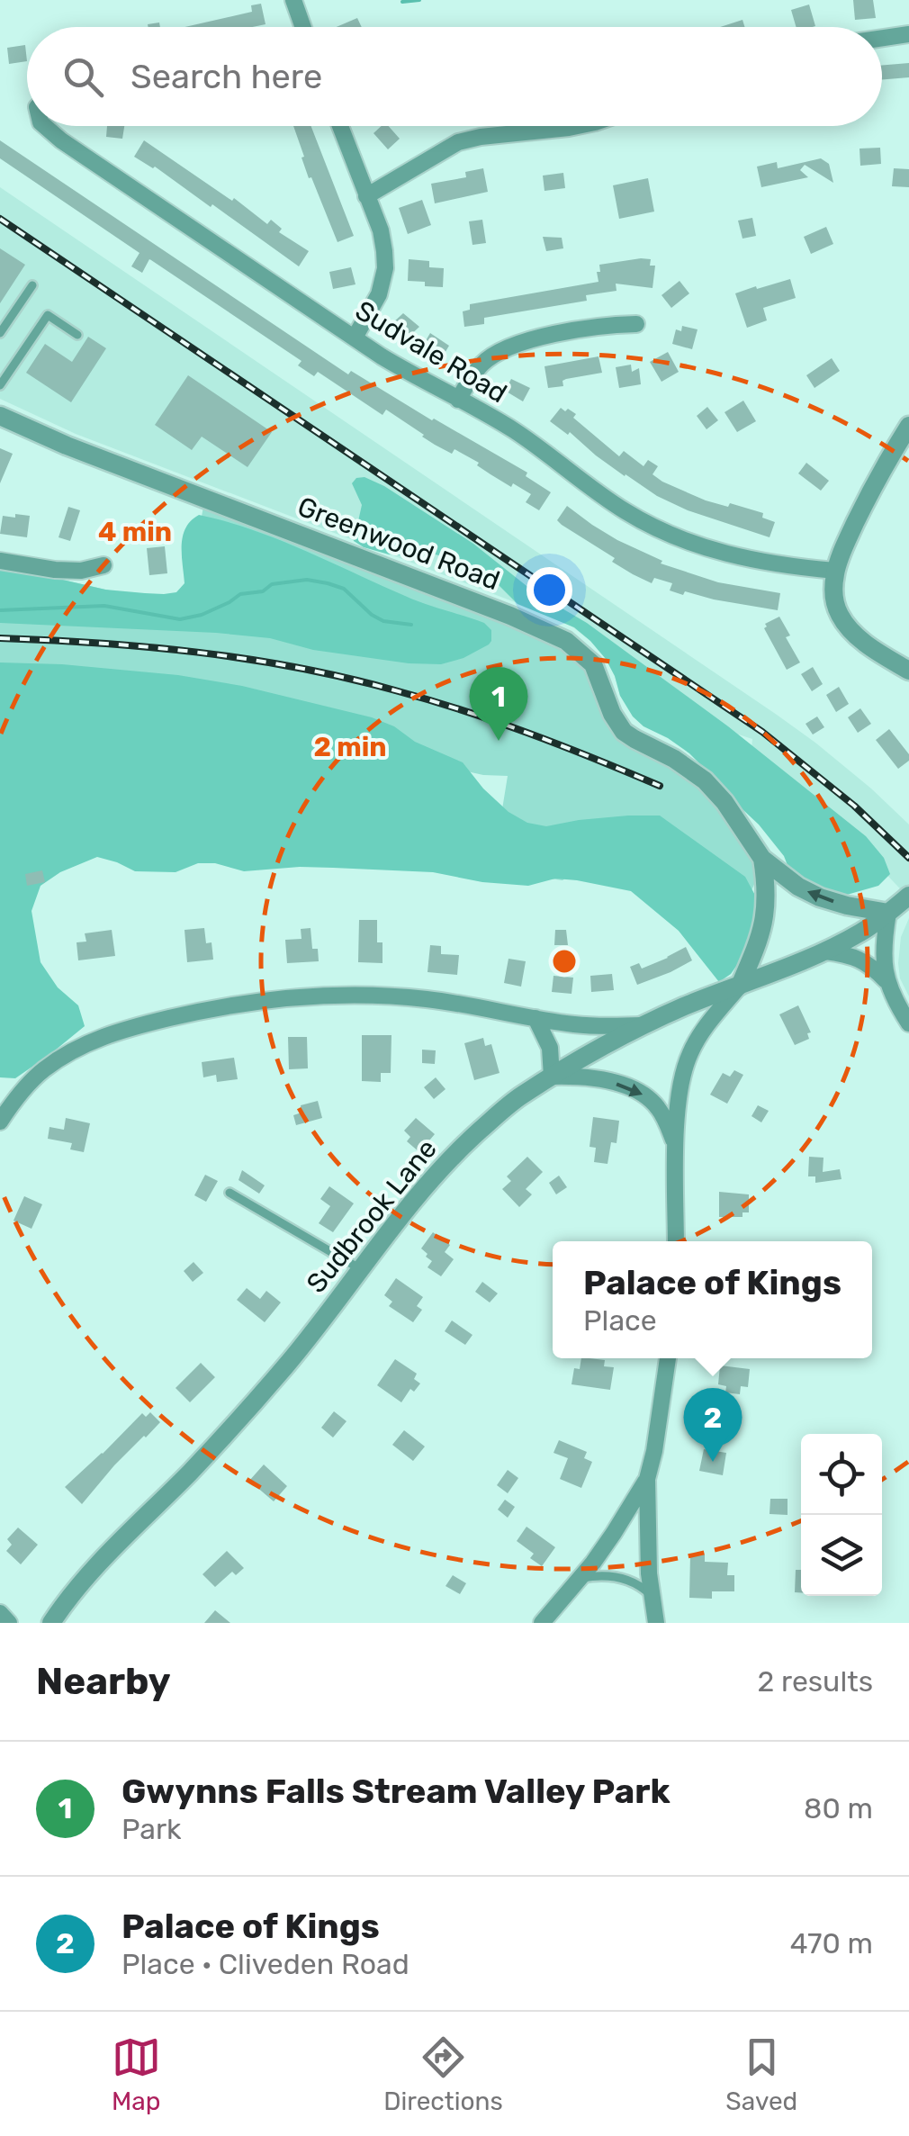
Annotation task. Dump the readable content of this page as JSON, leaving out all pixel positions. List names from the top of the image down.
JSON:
{
  "streets": {
    "street": ["Sudvale Road", "Greenwood Road", "Sudbrook Lane"]
  },
  "crossings": [
    ["Greenwood Road", "Sudbrook Lane"]
  ],
  "page": {
    "search": "Search here",
    "pins": ["1", "2"],
    "popup": ["Palace of Kings", "Place"],
    "heading": ["Nearby", "2 results"],
    "list": [
      {
        "mark": "1",
        "name": "Gwynns Falls Stream Valley Park",
        "note": "Park",
        "value": "80 m"
      },
      {
        "mark": "2",
        "name": "Palace of Kings",
        "note": "Place · Cliveden Road",
        "value": "470 m"
      }
    ],
    "nav": ["Map", "Directions", "Saved"]
  },
  "rings": ["4 min", "2 min"]
}
